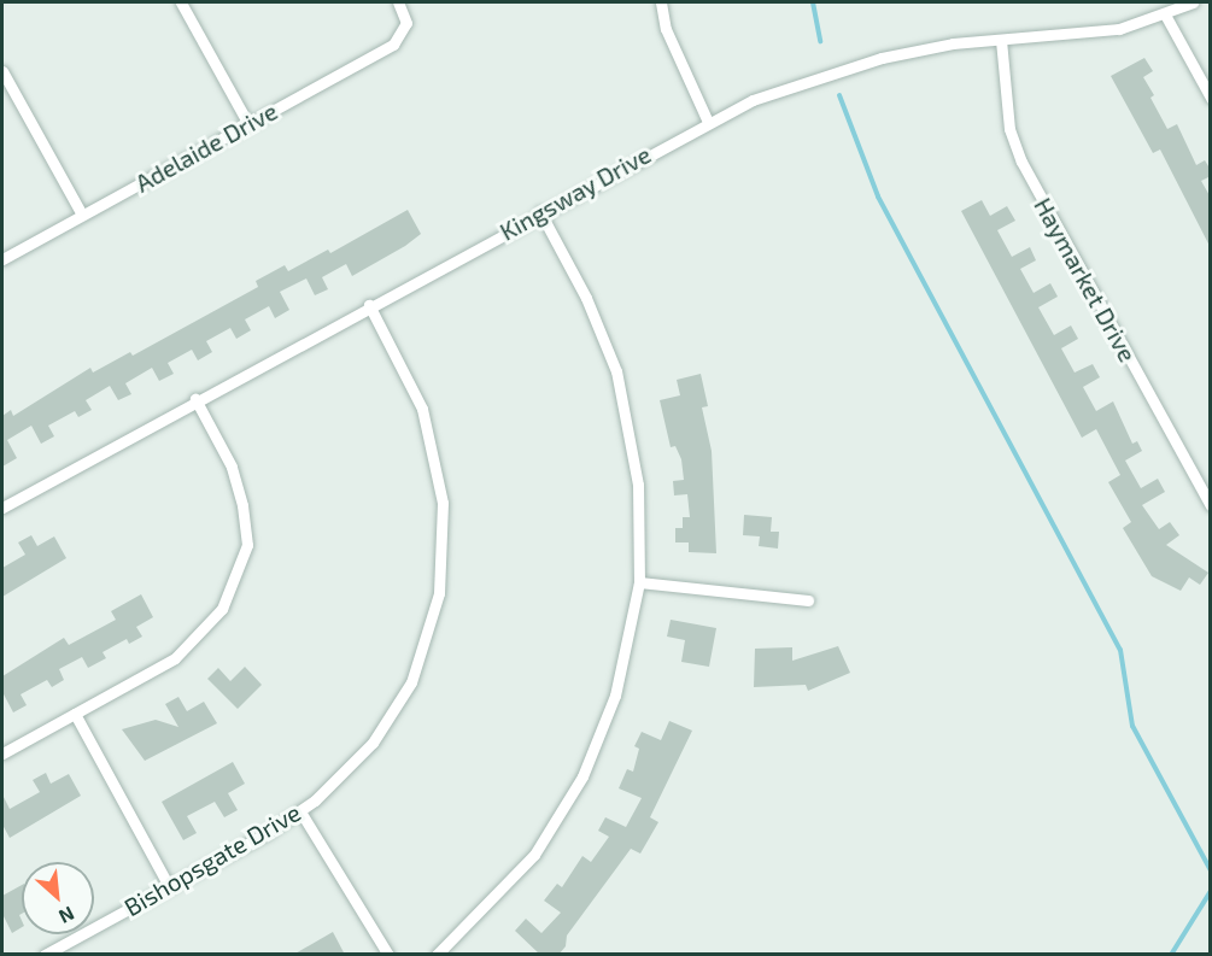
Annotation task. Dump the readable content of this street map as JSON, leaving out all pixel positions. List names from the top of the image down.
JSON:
{
  "streets": {
    "street": [
      "Adelaide Drive",
      "Kingsway Drive",
      "Haymarket Drive",
      "Bishopsgate Drive"
    ]
  },
  "crossings": [
    ["Kingsway Drive", "Haymarket Drive"],
    ["Kingsway Drive", "Bishopsgate Drive"]
  ],
  "north": "bottom right"
}
